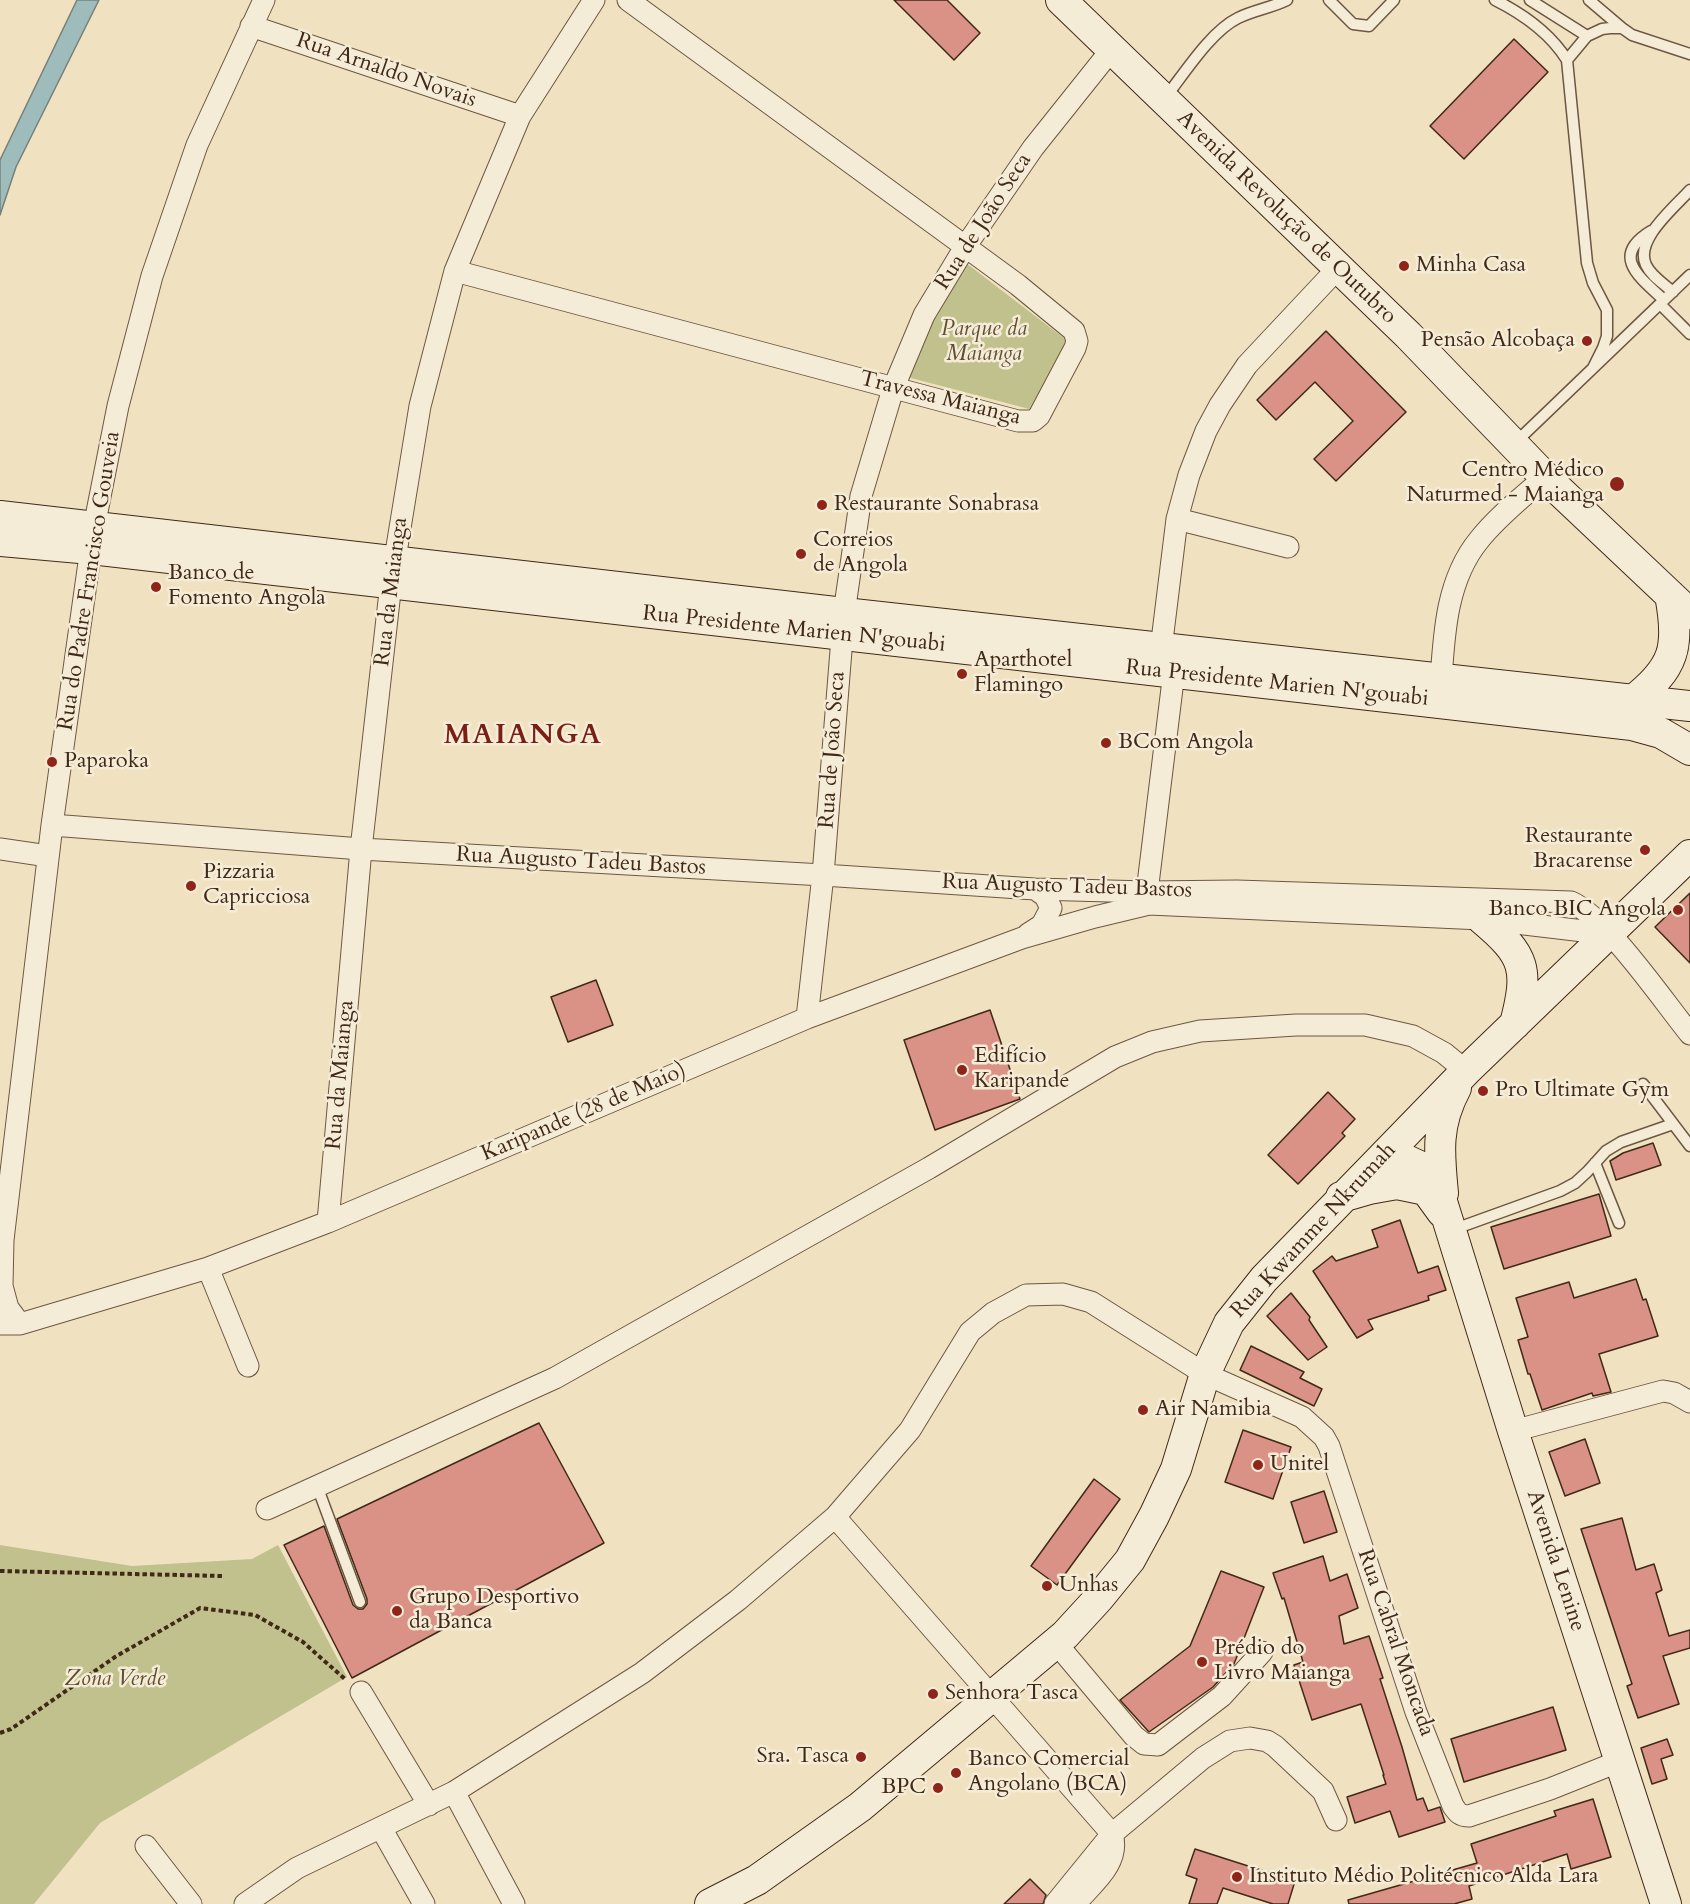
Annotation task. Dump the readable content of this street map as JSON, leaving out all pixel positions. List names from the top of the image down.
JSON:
{
  "streets": {
    "street": [
      "Rua Arnaldo Novais",
      "Avenida Revolução de Outubro",
      "Rua de João Seca",
      "Travessa Maianga",
      "Rua do Padre Francisco Gouveia",
      "Rua da Maianga",
      "Rua Presidente Marien N'gouabi",
      "Rua Augusto Tadeu Bastos",
      "Karipande (28 de Maio)",
      "Rua Kwamme Nkrumah",
      "Avenida Lenine",
      "Rua Cabral Moncada"
    ]
  },
  "crossings": [
    ["Rua Arnaldo Novais", "Rua do Padre Francisco Gouveia"],
    ["Rua Arnaldo Novais", "Rua da Maianga"],
    ["Avenida Revolução de Outubro", "Rua de João Seca"],
    ["Rua de João Seca", "Travessa Maianga"],
    ["Rua de João Seca", "Rua Presidente Marien N'gouabi"],
    ["Rua de João Seca", "Rua Augusto Tadeu Bastos"],
    ["Rua de João Seca", "Karipande (28 de Maio)"],
    ["Travessa Maianga", "Rua da Maianga"],
    ["Rua do Padre Francisco Gouveia", "Rua Presidente Marien N'gouabi"],
    ["Rua do Padre Francisco Gouveia", "Rua Augusto Tadeu Bastos"],
    ["Rua do Padre Francisco Gouveia", "Karipande (28 de Maio)"],
    ["Rua da Maianga", "Rua Presidente Marien N'gouabi"],
    ["Rua da Maianga", "Rua Augusto Tadeu Bastos"],
    ["Rua da Maianga", "Karipande (28 de Maio)"],
    ["Rua Augusto Tadeu Bastos", "Karipande (28 de Maio)"],
    ["Rua Augusto Tadeu Bastos", "Rua Kwamme Nkrumah"],
    ["Rua Kwamme Nkrumah", "Avenida Lenine"],
    ["Rua Kwamme Nkrumah", "Rua Cabral Moncada"],
    ["Avenida Lenine", "Rua Cabral Moncada"]
  ],
  "districts": ["MAIANGA"],
  "parks": ["Parque da Maianga", "Zona Verde"],
  "places": [
    "Minha Casa",
    "Pensão Alcobaça",
    "Centro Médico Naturmed - Maianga",
    "Restaurante Sonabrasa",
    "Correios de Angola",
    "Banco de Fomento Angola",
    "Aparthotel Flamingo",
    "BCom Angola",
    "Paparoka",
    "Restaurante Bracarense",
    "Pizzaria Capricciosa",
    "Banco BIC Angola",
    "Edifício Karipande",
    "Pro Ultimate Gym",
    "Air Namibia",
    "Unitel",
    "Unhas",
    "Grupo Desportivo da Banca",
    "Prédio do Livro Maianga",
    "Senhora Tasca",
    "Sra. Tasca",
    "Banco Comercial Angolano (BCA)",
    "BPC",
    "Instituto Médio Politécnico Alda Lara"
  ]
}
